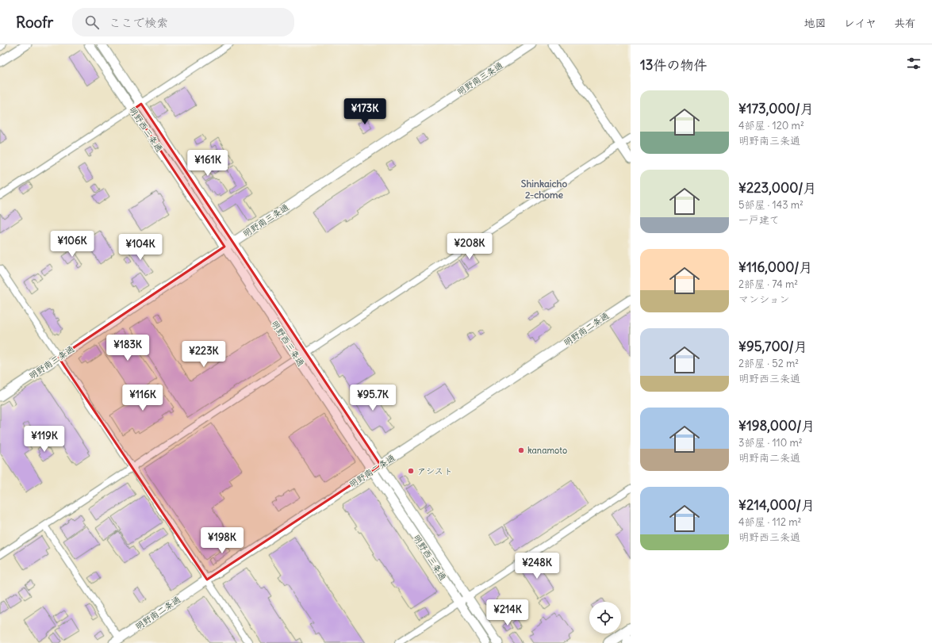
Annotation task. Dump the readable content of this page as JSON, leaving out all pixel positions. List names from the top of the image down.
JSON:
{
  "streets": {
    "street": ["明野南三条通", "明野西三条通", "明野南二条通"]
  },
  "crossings": [
    ["明野南三条通", "明野西三条通"],
    ["明野西三条通", "明野南二条通"]
  ],
  "districts": ["Shinkaicho 2-chome"],
  "places": ["kanamoto", "アシスト"],
  "page": {
    "header": "Roofr",
    "search": "ここで検索",
    "nav": ["地図", "レイヤ", "共有"],
    "heading": "13件の物件",
    "list": [
      {
        "name": "¥173,000/月",
        "note": "4部屋 · 120 m² · 明野南三条通"
      },
      {
        "name": "¥223,000/月",
        "note": "5部屋 · 143 m² · 一戸建て"
      },
      {
        "name": "¥116,000/月",
        "note": "2部屋 · 74 m² · マンション"
      },
      {
        "name": "¥95,700/月",
        "note": "2部屋 · 52 m² · 明野西三条通"
      },
      {
        "name": "¥198,000/月",
        "note": "3部屋 · 110 m² · 明野南二条通"
      },
      {
        "name": "¥214,000/月",
        "note": "4部屋 · 112 m² · 明野西三条通"
      }
    ],
    "price": [
      "¥173K",
      "¥161K",
      "¥106K",
      "¥208K",
      "¥104K",
      "¥183K",
      "¥223K",
      "¥116K",
      "¥95.7K",
      "¥119K",
      "¥198K",
      "¥248K",
      "¥214K"
    ]
  }
}
